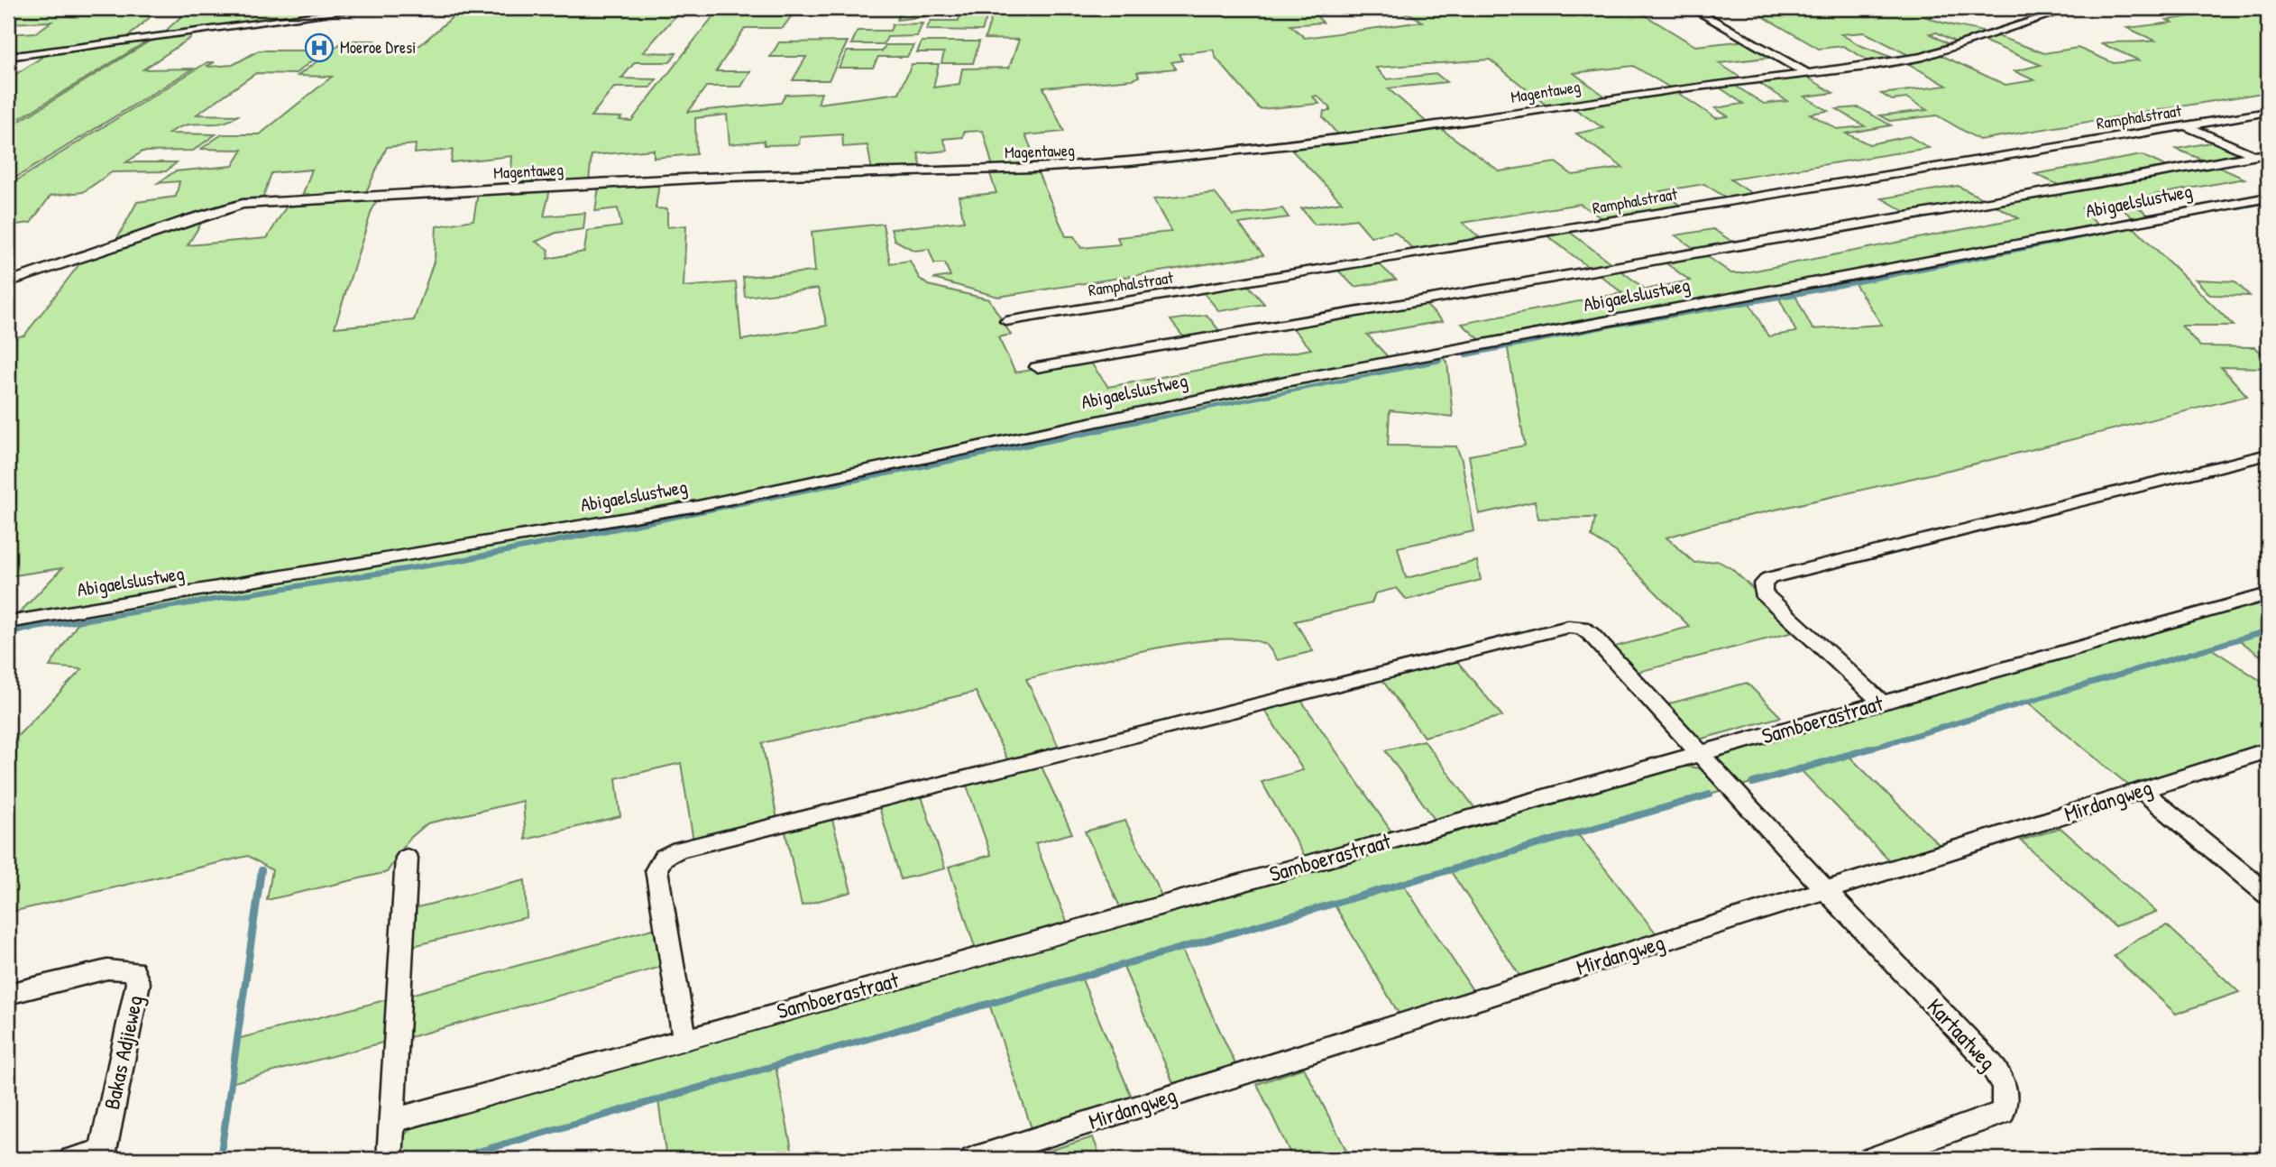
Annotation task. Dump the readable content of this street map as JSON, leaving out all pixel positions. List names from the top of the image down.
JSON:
{
  "streets": {
    "street": [
      "Magentaweg",
      "Ramphalstraat",
      "Abigaelslustweg",
      "Samboerastraat",
      "Mirdangweg",
      "Kartaatweg",
      "Bakas Adjieweg"
    ]
  },
  "crossings": [
    ["Samboerastraat", "Kartaatweg"],
    ["Mirdangweg", "Kartaatweg"]
  ],
  "places": {
    "hospital": ["Moeroe Dresi"]
  }
}
